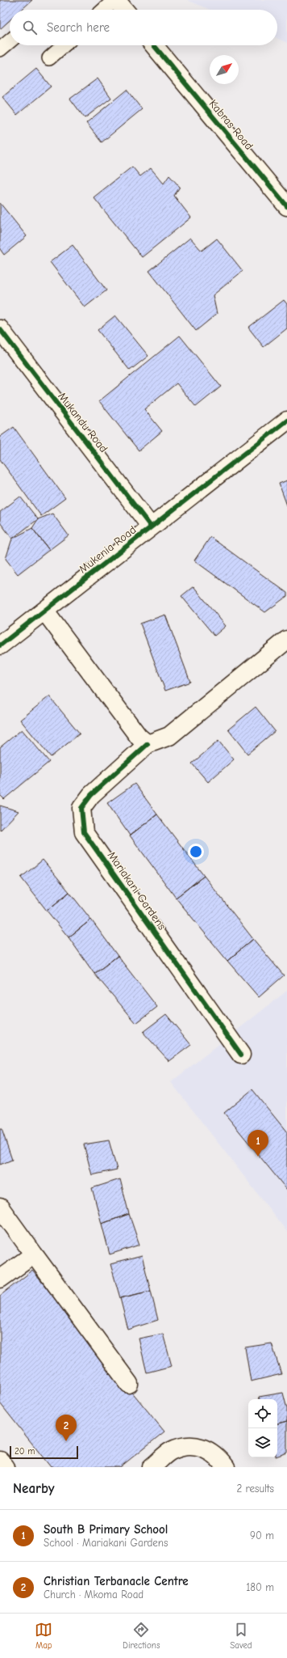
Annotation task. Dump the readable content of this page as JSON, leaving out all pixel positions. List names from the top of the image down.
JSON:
{
  "streets": {
    "street": [
      "Kabras Road",
      "Mukandu Road",
      "Mukenia Road",
      "Mariakani Gardens"
    ]
  },
  "crossings": [
    ["Mukandu Road", "Mukenia Road"]
  ],
  "scale_bar": "20 m",
  "north": "top right",
  "page": {
    "search": "Search here",
    "pins": ["1", "2"],
    "scale": "20 m",
    "heading": ["Nearby", "2 results"],
    "list": [
      {
        "mark": "1",
        "name": "South B Primary School",
        "note": "School · Mariakani Gardens",
        "value": "90 m"
      },
      {
        "mark": "2",
        "name": "Christian Terbanacle Centre",
        "note": "Church · Mkoma Road",
        "value": "180 m"
      }
    ],
    "nav": ["Map", "Directions", "Saved"]
  }
}
